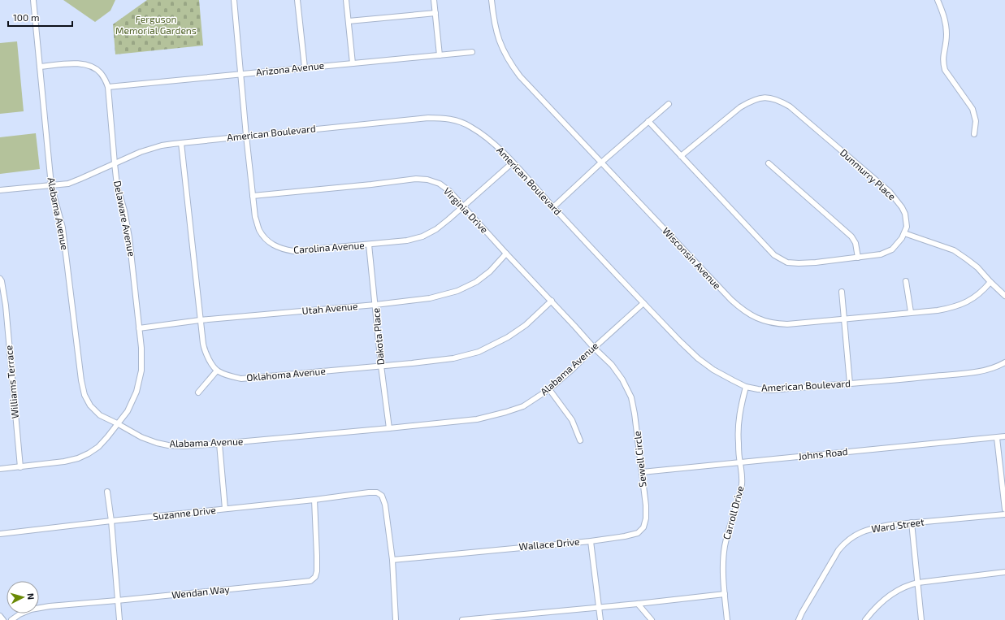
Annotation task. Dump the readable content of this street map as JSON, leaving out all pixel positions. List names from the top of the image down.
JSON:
{
  "streets": {
    "street": [
      "Arizona Avenue",
      "American Boulevard",
      "Dunmurry Place",
      "Virginia Drive",
      "Alabama Avenue",
      "Delaware Avenue",
      "Carolina Avenue",
      "Wisconsin Avenue",
      "Utah Avenue",
      "Dakota Place",
      "Oklahoma Avenue",
      "Williams Terrace",
      "Johns Road",
      "Sewell Circle",
      "Carroll Drive",
      "Suzanne Drive",
      "Ward Street",
      "Wallace Drive",
      "Wendan Way"
    ]
  },
  "crossings": [
    ["Arizona Avenue", "Delaware Avenue"],
    ["Arizona Avenue", "Carolina Avenue"],
    ["American Boulevard", "Alabama Avenue"],
    ["American Boulevard", "Delaware Avenue"],
    ["American Boulevard", "Carolina Avenue"],
    ["American Boulevard", "Carroll Drive"],
    ["Virginia Drive", "Alabama Avenue"],
    ["Virginia Drive", "Carolina Avenue"],
    ["Virginia Drive", "Utah Avenue"],
    ["Virginia Drive", "Oklahoma Avenue"],
    ["Virginia Drive", "Sewell Circle"],
    ["Alabama Avenue", "Delaware Avenue"],
    ["Alabama Avenue", "Dakota Place"],
    ["Alabama Avenue", "Sewell Circle"],
    ["Delaware Avenue", "Utah Avenue"],
    ["Delaware Avenue", "Williams Terrace"],
    ["Carolina Avenue", "Dakota Place"],
    ["Utah Avenue", "Dakota Place"],
    ["Dakota Place", "Oklahoma Avenue"],
    ["Johns Road", "Sewell Circle"],
    ["Johns Road", "Carroll Drive"],
    ["Sewell Circle", "Wallace Drive"],
    ["Suzanne Drive", "Wallace Drive"],
    ["Suzanne Drive", "Wendan Way"]
  ],
  "parks": ["Ferguson Memorial Gardens"],
  "scale_bar": "100 m",
  "north": "right"
}
